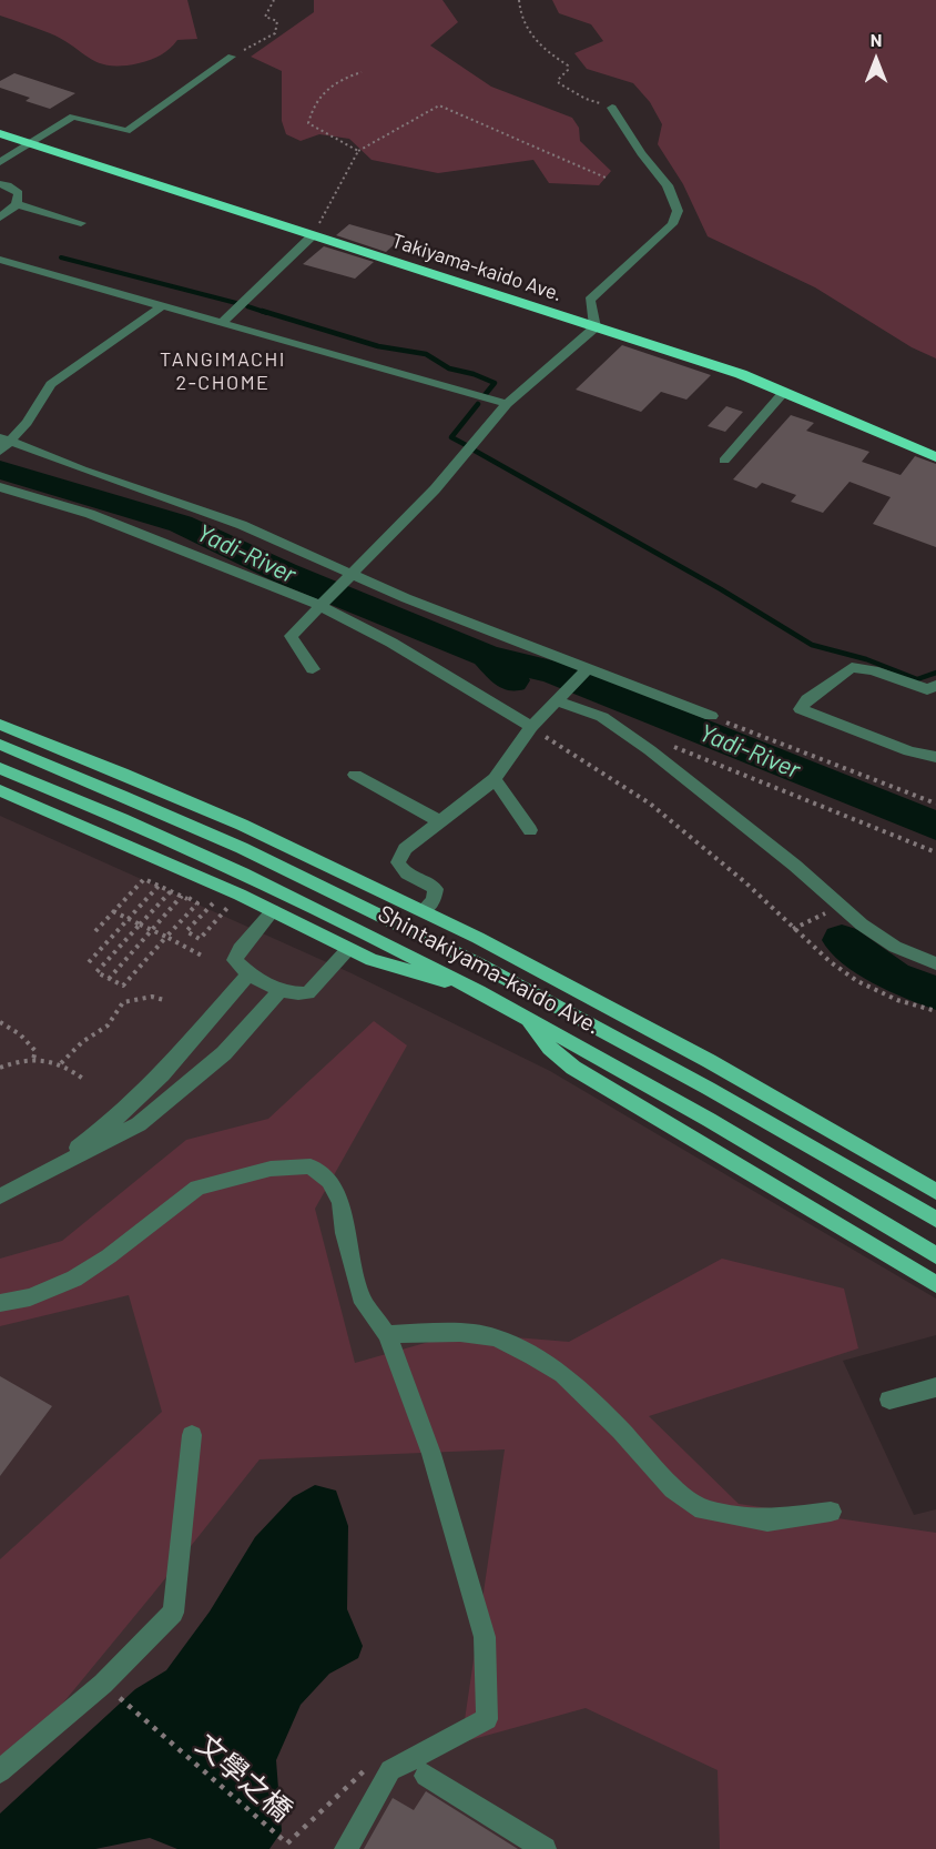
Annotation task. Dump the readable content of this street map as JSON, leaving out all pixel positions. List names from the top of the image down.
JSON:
{
  "streets": {
    "highway": ["Takiyama-kaido Ave."],
    "main road": ["Shintakiyama-kaido Ave."],
    "path": ["文學之橋"]
  },
  "districts": ["TANGIMACHI 2-CHOME"],
  "water": ["Yadi-River"],
  "north": "top"
}
